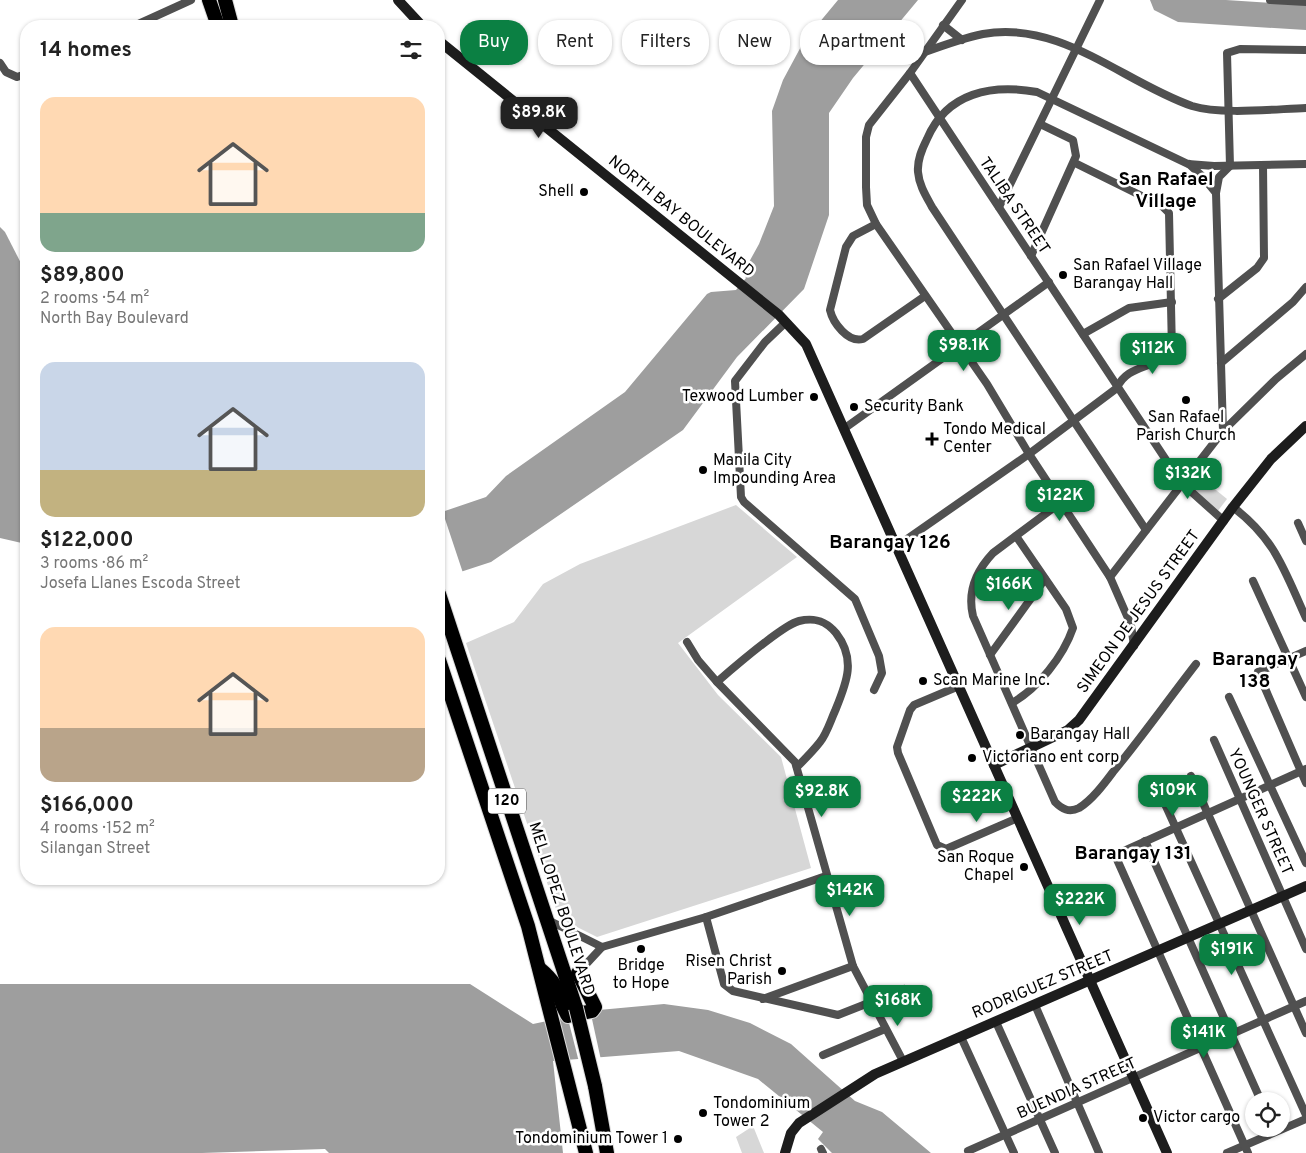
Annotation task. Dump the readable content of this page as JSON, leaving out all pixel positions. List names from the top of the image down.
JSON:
{
  "streets": {
    "highway": ["120", "MEL LOPEZ BOULEVARD"],
    "main road": ["NORTH BAY BOULEVARD", "SIMEON DE JESUS STREET", "RODRIGUEZ STREET"],
    "street": ["TALIBA STREET", "YOUNGER STREET", "BUENDIA STREET"]
  },
  "crossings": [
    ["TALIBA STREET", "SIMEON DE JESUS STREET"],
    ["NORTH BAY BOULEVARD", "SIMEON DE JESUS STREET"],
    ["NORTH BAY BOULEVARD", "RODRIGUEZ STREET"],
    ["NORTH BAY BOULEVARD", "BUENDIA STREET"],
    ["YOUNGER STREET", "RODRIGUEZ STREET"]
  ],
  "districts": [
    "San Rafael Village",
    "Barangay 126",
    "Barangay 138",
    "Barangay 131"
  ],
  "places": {
    "other": [
      "Shell",
      "San Rafael Village Barangay Hall",
      "Texwood Lumber",
      "San Rafael Parish Church",
      "Security Bank",
      "Manila City Impounding Area",
      "Scan Marine Inc.",
      "Barangay Hall",
      "Victoriano ent corp",
      "San Roque Chapel",
      "Bridge to Hope",
      "Risen Christ Parish",
      "Tondominium Tower 2",
      "Victor cargo",
      "Tondominium Tower 1"
    ],
    "health": ["Tondo Medical Center"]
  },
  "page": {
    "chip": [
      "Buy",
      "Rent",
      "Filters",
      "New",
      "Apartment"
    ],
    "heading": "14 homes",
    "list": [
      {
        "name": "$89,800",
        "note": "2 rooms · 54 m² · North Bay Boulevard"
      },
      {
        "name": "$122,000",
        "note": "3 rooms · 86 m² · Josefa Llanes Escoda Street"
      },
      {
        "name": "$166,000",
        "note": "4 rooms · 152 m² · Silangan Street"
      }
    ],
    "price": [
      "$89.8K",
      "$98.1K",
      "$112K",
      "$132K",
      "$122K",
      "$166K",
      "$109K",
      "$92.8K",
      "$222K",
      "$142K",
      "$222K",
      "$191K",
      "$168K",
      "$141K"
    ]
  }
}
